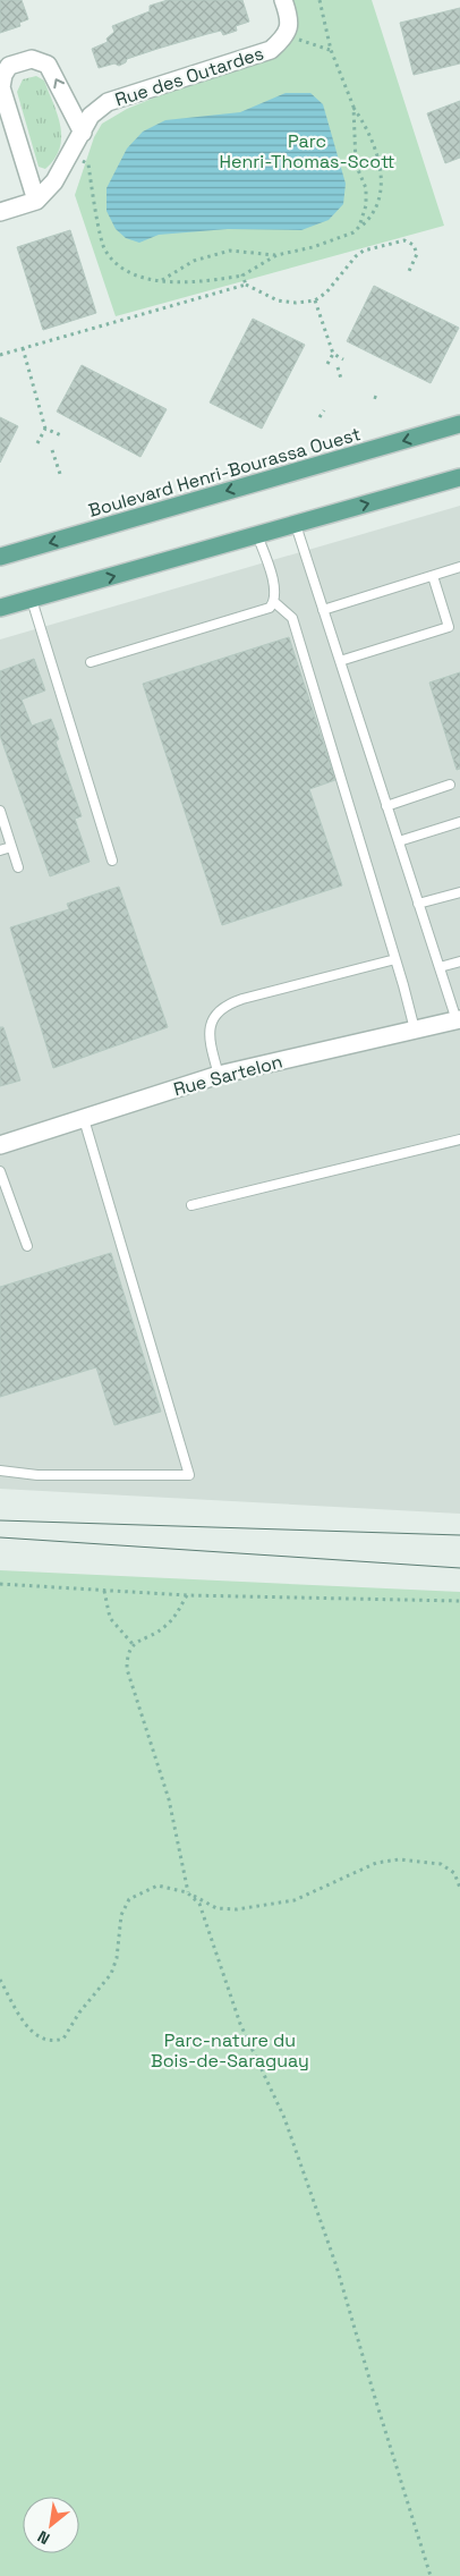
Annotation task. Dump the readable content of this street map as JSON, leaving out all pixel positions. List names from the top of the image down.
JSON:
{
  "streets": {
    "main road": ["Boulevard Henri-Bourassa Ouest"],
    "street": ["Rue des Outardes", "Rue Sartelon"]
  },
  "parks": ["Parc Henri-Thomas-Scott", "Parc-nature du Bois-de-Saraguay"],
  "north": "bottom left"
}
